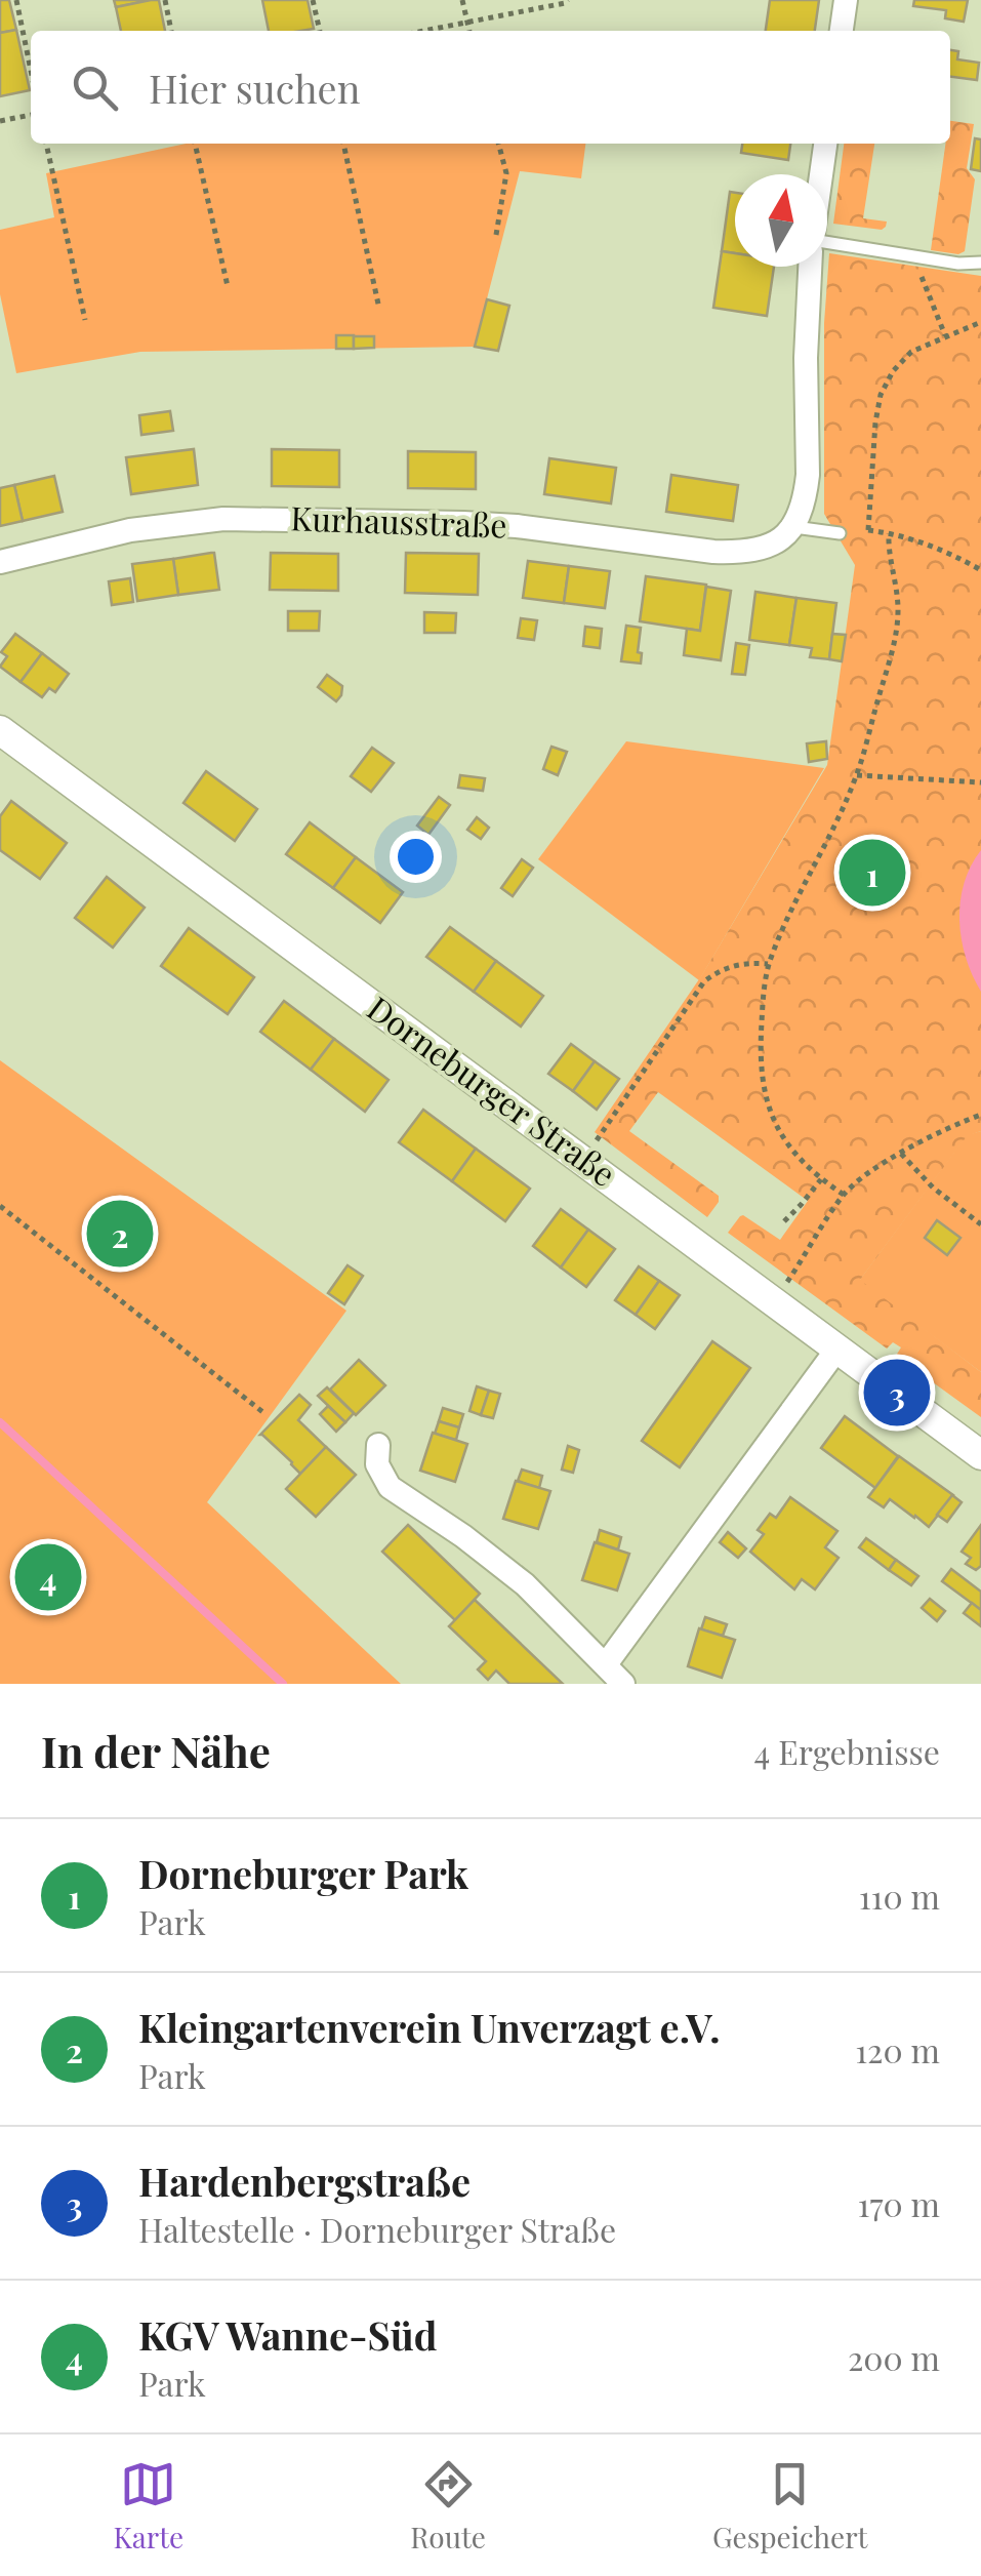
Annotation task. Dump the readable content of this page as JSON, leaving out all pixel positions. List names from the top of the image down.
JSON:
{
  "streets": {
    "street": ["Kurhausstraße", "Dorneburger Straße"]
  },
  "north": "top",
  "page": {
    "search": "Hier suchen",
    "pins": [
      "1",
      "2",
      "3",
      "4"
    ],
    "heading": ["In der Nähe", "4 Ergebnisse"],
    "list": [
      {
        "mark": "1",
        "name": "Dorneburger Park",
        "note": "Park",
        "value": "110 m"
      },
      {
        "mark": "2",
        "name": "Kleingartenverein Unverzagt e.V.",
        "note": "Park",
        "value": "120 m"
      },
      {
        "mark": "3",
        "name": "Hardenbergstraße",
        "note": "Haltestelle · Dorneburger Straße",
        "value": "170 m"
      },
      {
        "mark": "4",
        "name": "KGV Wanne-Süd",
        "note": "Park",
        "value": "200 m"
      }
    ],
    "nav": ["Karte", "Route", "Gespeichert"]
  }
}
